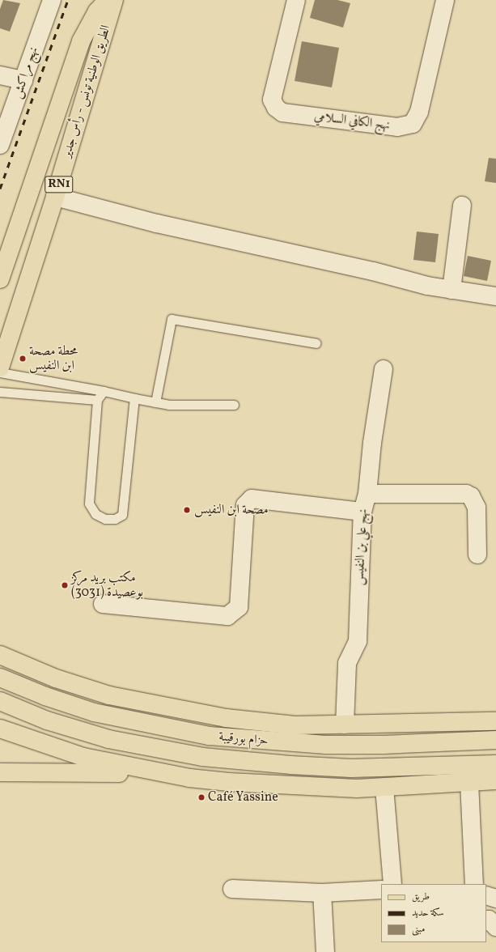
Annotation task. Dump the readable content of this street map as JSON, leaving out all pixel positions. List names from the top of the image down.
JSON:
{
  "streets": {
    "main road": ["الطريق الوطنية تونس - رأس جدير", "RN1", "حزام بورقيبة"],
    "street": ["نهج مراكش", "نهج الكافي السلامي", "نهج علي بن النفيس"]
  },
  "places": [
    "محطة مصحة ابن النفيس",
    "مصحة ابن النفيس",
    "مكتب بريد مركز بوعصيدة (3031)",
    "Café Yassine"
  ],
  "legend": ["طريق", "سكة حديد", "مبنى"]
}
